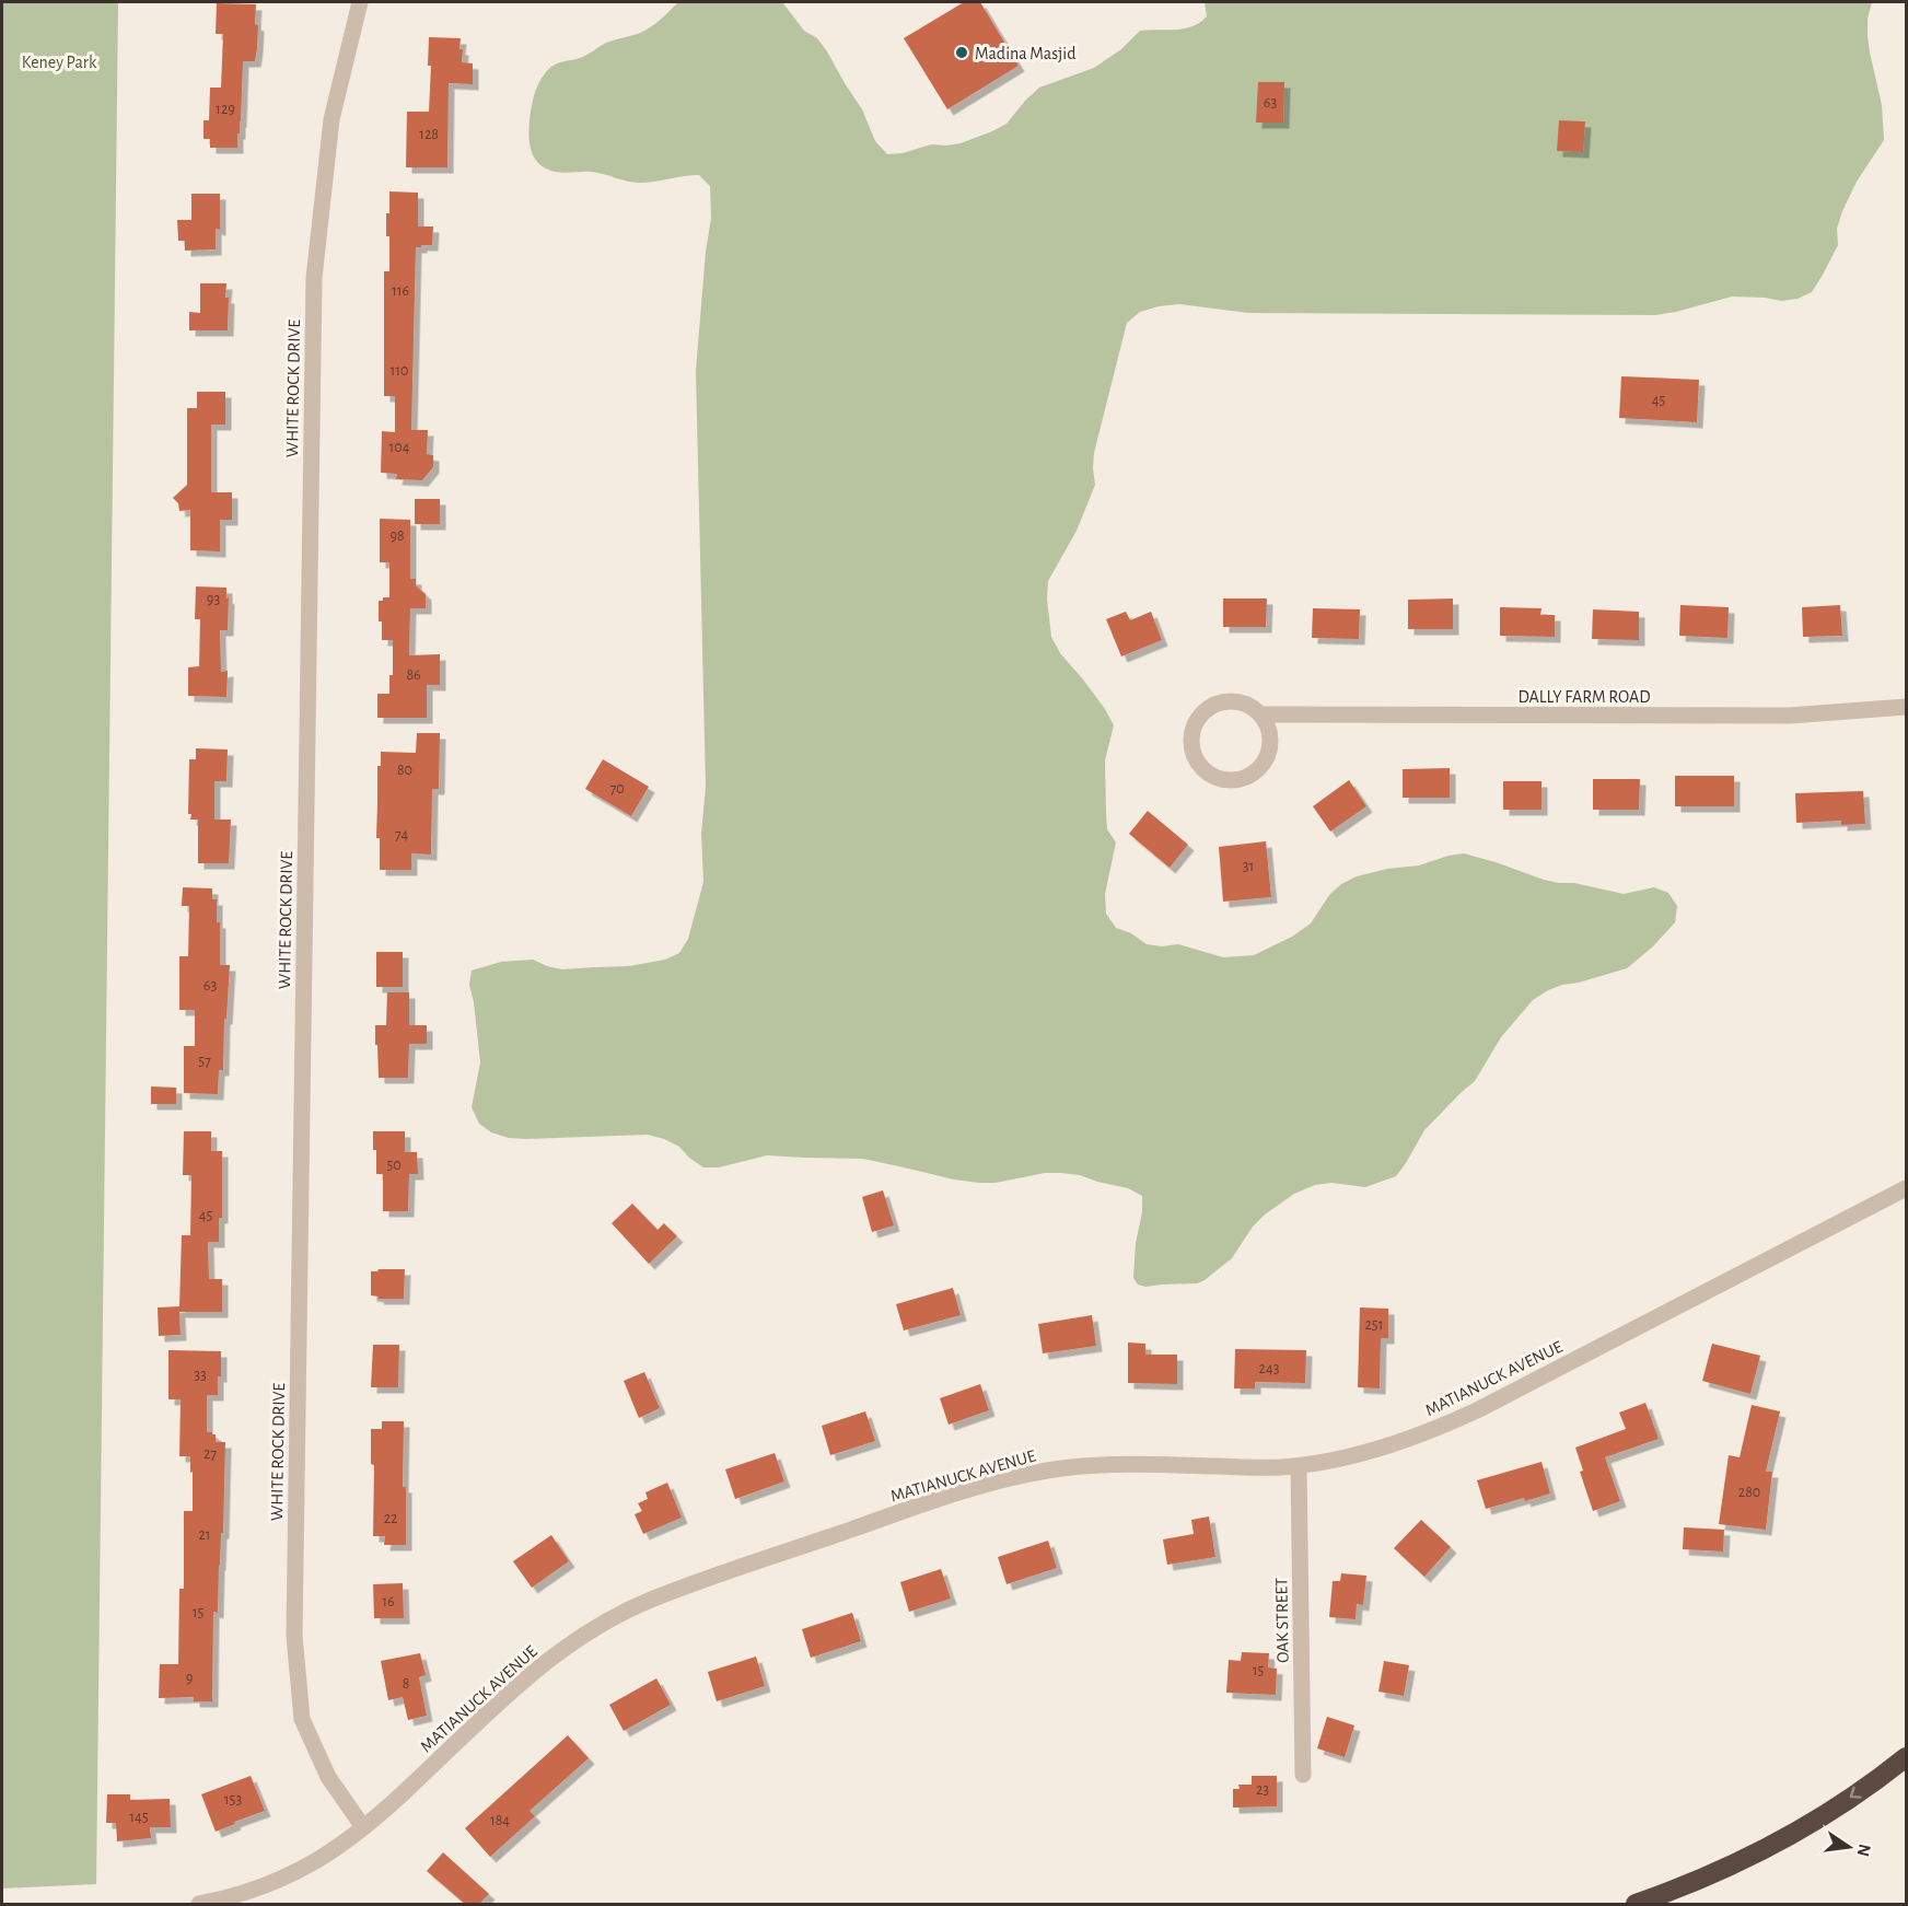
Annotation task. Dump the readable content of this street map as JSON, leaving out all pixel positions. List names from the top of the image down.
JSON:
{
  "streets": {
    "street": [
      "WHITE ROCK DRIVE",
      "DALLY FARM ROAD",
      "MATIANUCK AVENUE",
      "OAK STREET"
    ]
  },
  "crossings": [
    ["WHITE ROCK DRIVE", "MATIANUCK AVENUE"],
    ["MATIANUCK AVENUE", "OAK STREET"]
  ],
  "parks": ["Keney Park"],
  "places": ["Madina Masjid"],
  "house_numbers": [
    "63",
    "129",
    "128",
    "116",
    "110",
    "45",
    "104",
    "98",
    "93",
    "86",
    "80",
    "70",
    "74",
    "31",
    "63",
    "57",
    "50",
    "45",
    "251",
    "243",
    "33",
    "27",
    "280",
    "22",
    "21",
    "16",
    "15",
    "15",
    "9",
    "8",
    "23",
    "153",
    "145",
    "184"
  ],
  "north": "right"
}
